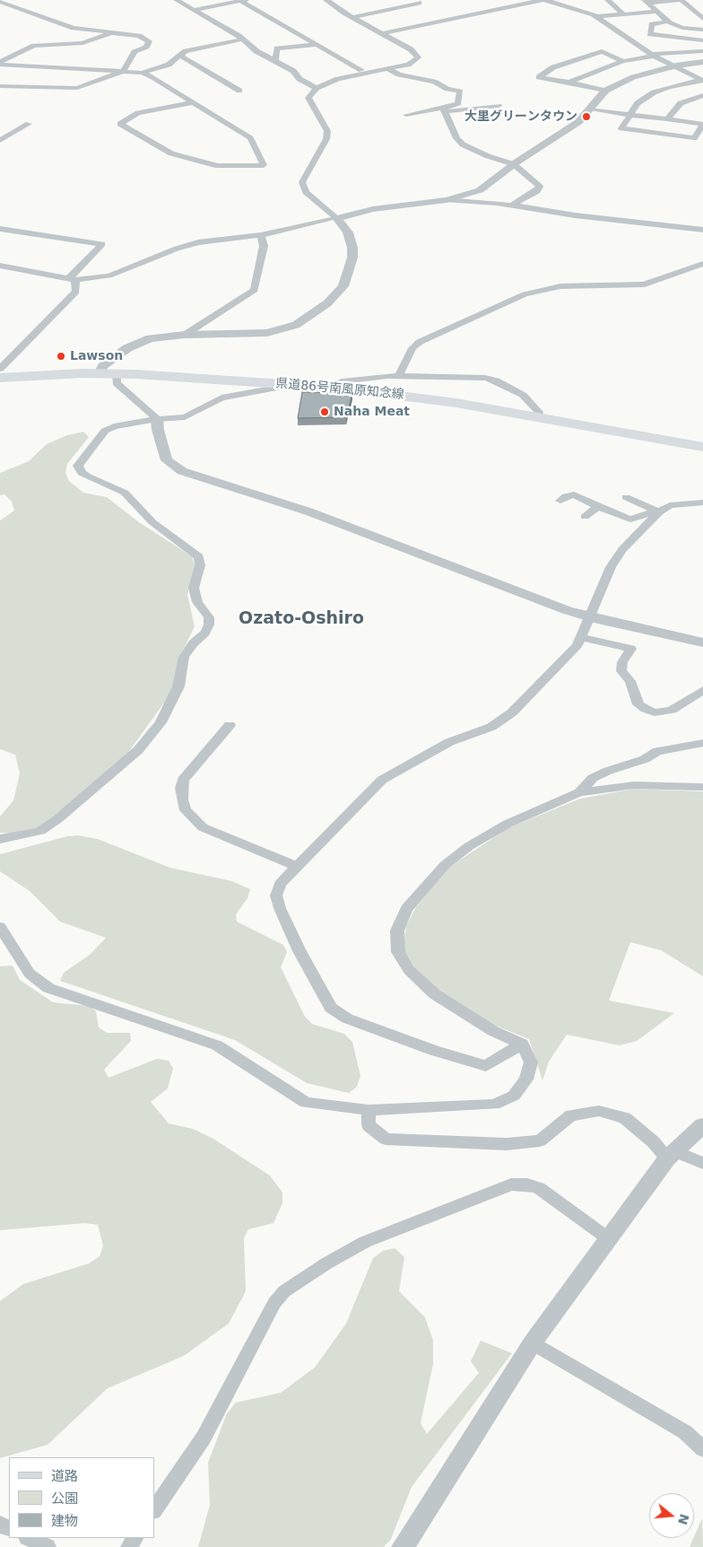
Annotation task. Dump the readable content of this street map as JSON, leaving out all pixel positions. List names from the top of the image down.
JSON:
{
  "streets": {
    "main road": ["県道86号南風原知念線"]
  },
  "districts": ["Ozato-Oshiro"],
  "places": ["大里グリーンタウン", "Lawson", "Naha Meat"],
  "legend": ["道路", "公園", "建物"],
  "north": "right"
}
